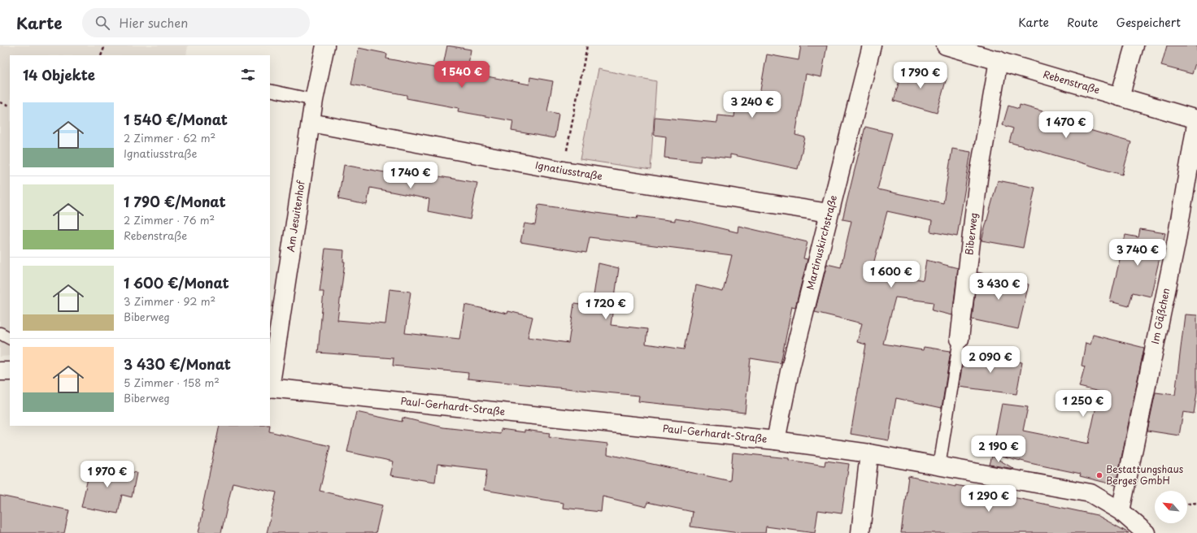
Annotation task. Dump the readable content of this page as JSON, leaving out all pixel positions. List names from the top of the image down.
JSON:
{
  "streets": {
    "street": [
      "Rebenstraße",
      "Ignatiusstraße",
      "Am Jesuitenhof",
      "Biberweg",
      "Martinuskirchstraße",
      "Im Gäßchen",
      "Paul-Gerhardt-Straße"
    ]
  },
  "crossings": [
    ["Rebenstraße", "Biberweg"],
    ["Rebenstraße", "Im Gäßchen"],
    ["Ignatiusstraße", "Am Jesuitenhof"],
    ["Ignatiusstraße", "Martinuskirchstraße"],
    ["Am Jesuitenhof", "Paul-Gerhardt-Straße"],
    ["Biberweg", "Paul-Gerhardt-Straße"],
    ["Martinuskirchstraße", "Paul-Gerhardt-Straße"],
    ["Im Gäßchen", "Paul-Gerhardt-Straße"]
  ],
  "places": ["Bestattungshaus Berges GmbH"],
  "north": "top left",
  "page": {
    "header": "Karte",
    "search": "Hier suchen",
    "nav": ["Karte", "Route", "Gespeichert"],
    "heading": "14 Objekte",
    "price": [
      "1 540 €",
      "1 790 €",
      "3 240 €",
      "1 470 €",
      "1 740 €",
      "3 740 €",
      "1 600 €",
      "3 430 €",
      "1 720 €",
      "2 090 €",
      "1 250 €",
      "2 190 €",
      "1 970 €",
      "1 290 €"
    ],
    "list": [
      {
        "name": "1 540 €/Monat",
        "note": "2 Zimmer · 62 m² · Ignatiusstraße"
      },
      {
        "name": "1 790 €/Monat",
        "note": "2 Zimmer · 76 m² · Rebenstraße"
      },
      {
        "name": "1 600 €/Monat",
        "note": "3 Zimmer · 92 m² · Biberweg"
      },
      {
        "name": "3 430 €/Monat",
        "note": "5 Zimmer · 158 m² · Biberweg"
      }
    ]
  }
}
